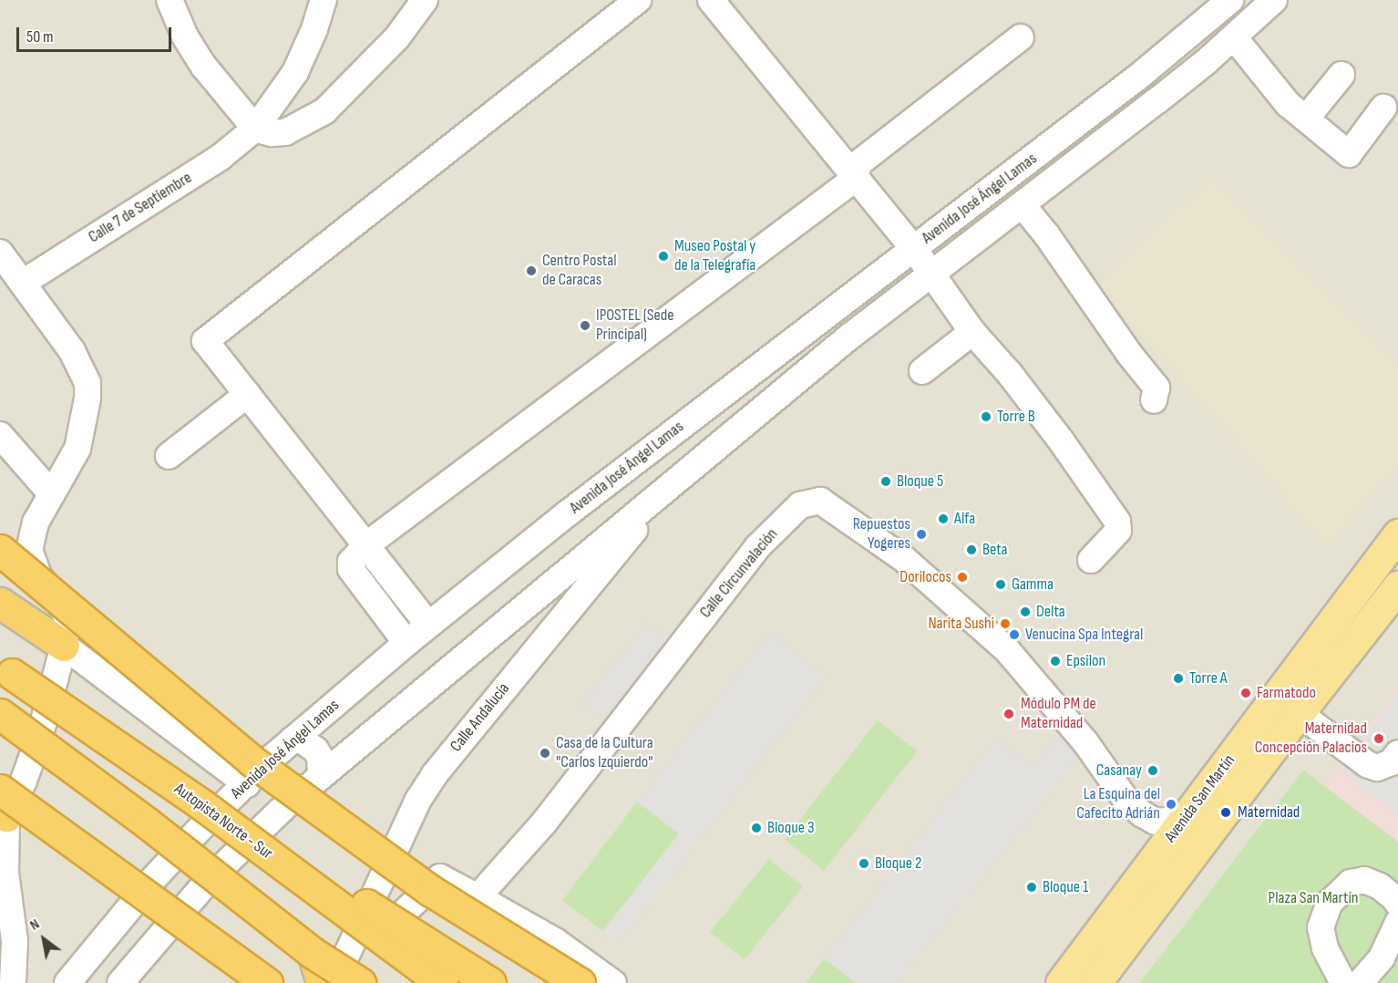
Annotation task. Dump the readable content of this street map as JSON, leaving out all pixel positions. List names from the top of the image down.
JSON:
{
  "streets": {
    "highway": ["Autopista Norte - Sur"],
    "main road": ["Avenida San Martín"],
    "street": [
      "Avenida José Ángel Lamas",
      "Calle 7 de Septiembre",
      "Calle Circunvalación",
      "Calle Andalucía"
    ]
  },
  "crossings": [
    ["Avenida José Ángel Lamas", "Calle Andalucía"],
    ["Calle Circunvalación", "Avenida San Martín"]
  ],
  "parks": ["Plaza San Martín"],
  "places": [
    "Museo Postal y de la Telegrafía",
    "Centro Postal de Caracas",
    "IPOSTEL (Sede Principal)",
    "Torre B",
    "Bloque 5",
    "Alfa",
    "Repuestos Yogeres",
    "Beta",
    "Dorilocos",
    "Gamma",
    "Delta",
    "Narita Sushi",
    "Venucina Spa Integral",
    "Epsilon",
    "Torre A",
    "Farmatodo",
    "Módulo PM de Maternidad",
    "Maternidad Concepción Palacios",
    "Casa de la Cultura \"Carlos Izquierdo\"",
    "Casanay",
    "La Esquina del Cafecito Adrián",
    "Maternidad",
    "Bloque 3",
    "Bloque 2",
    "Bloque 1"
  ],
  "scale_bar": "50 m",
  "north": "top left"
}
